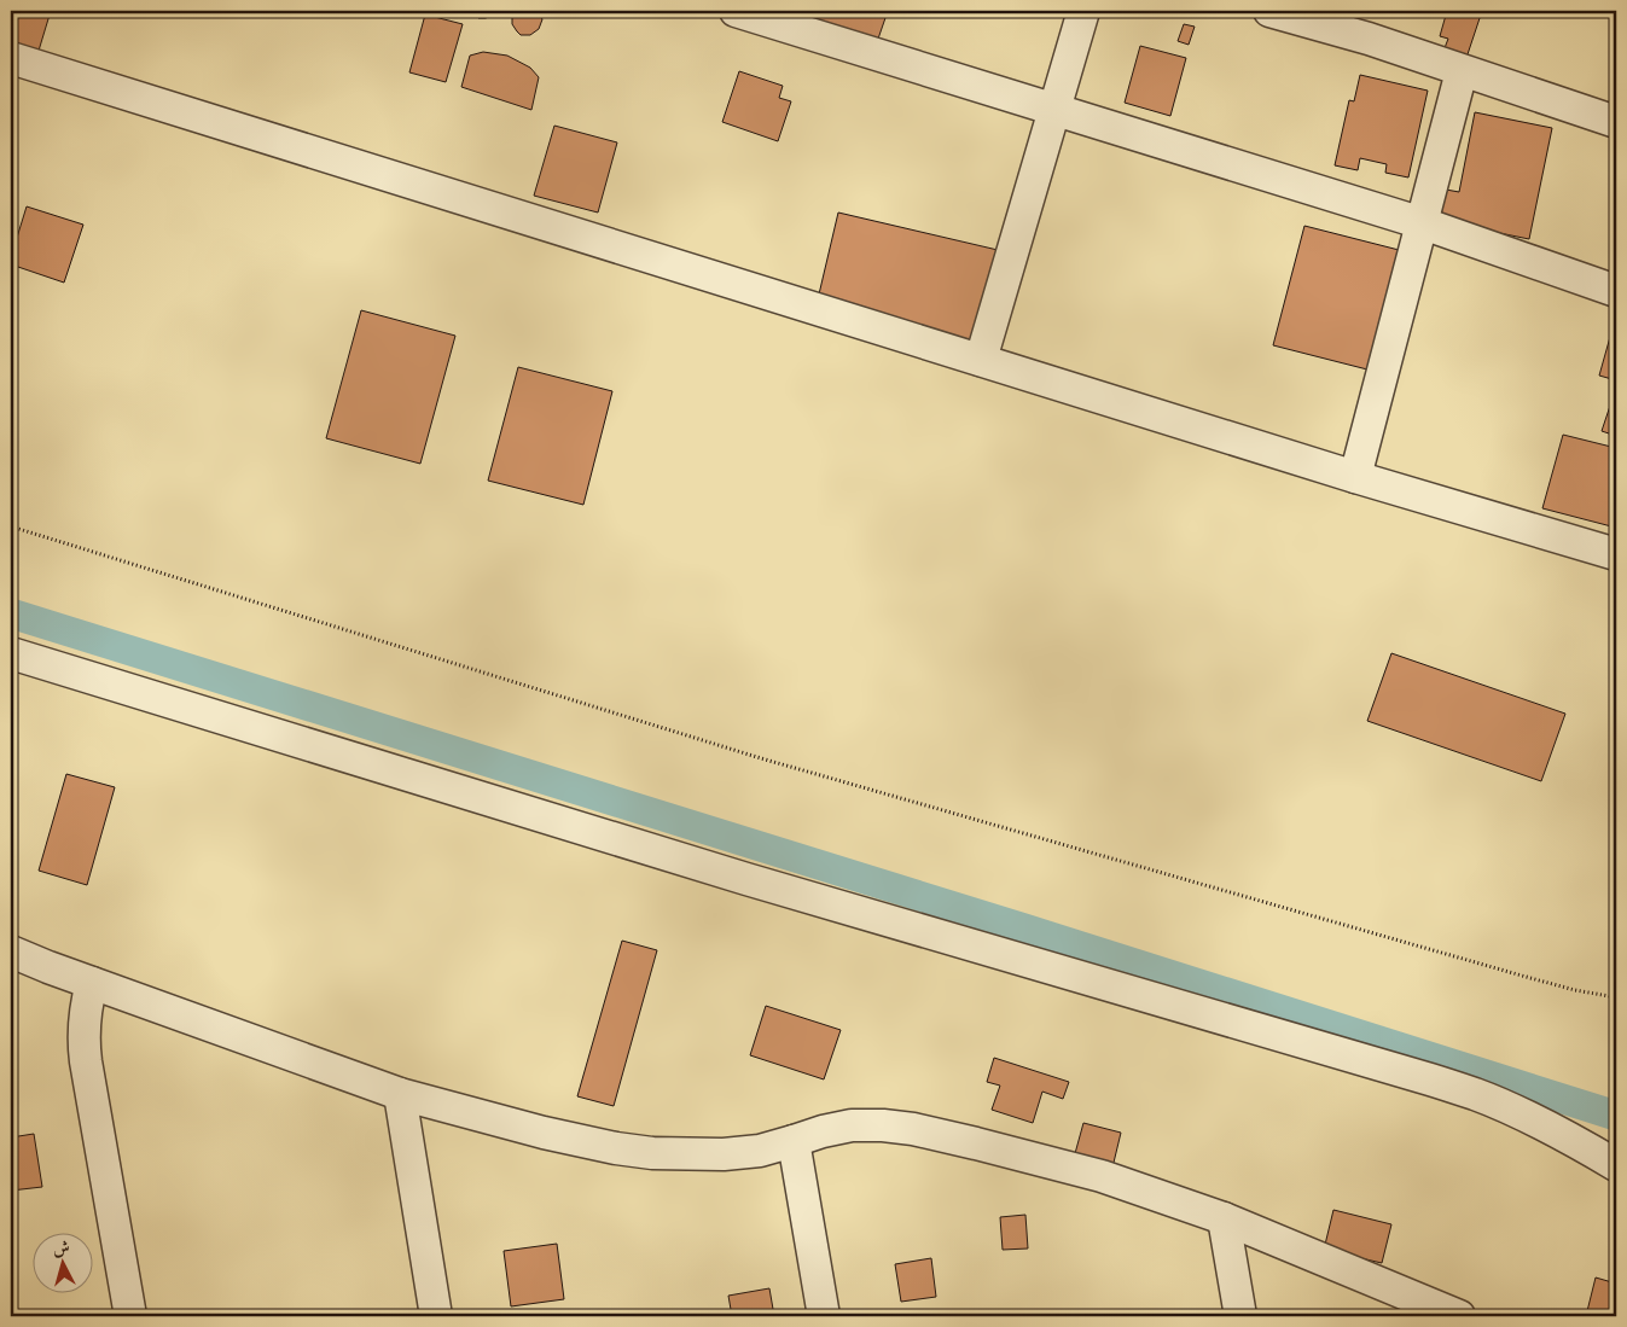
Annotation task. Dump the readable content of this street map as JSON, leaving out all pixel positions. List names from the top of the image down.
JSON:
{
  "north": "top"
}
